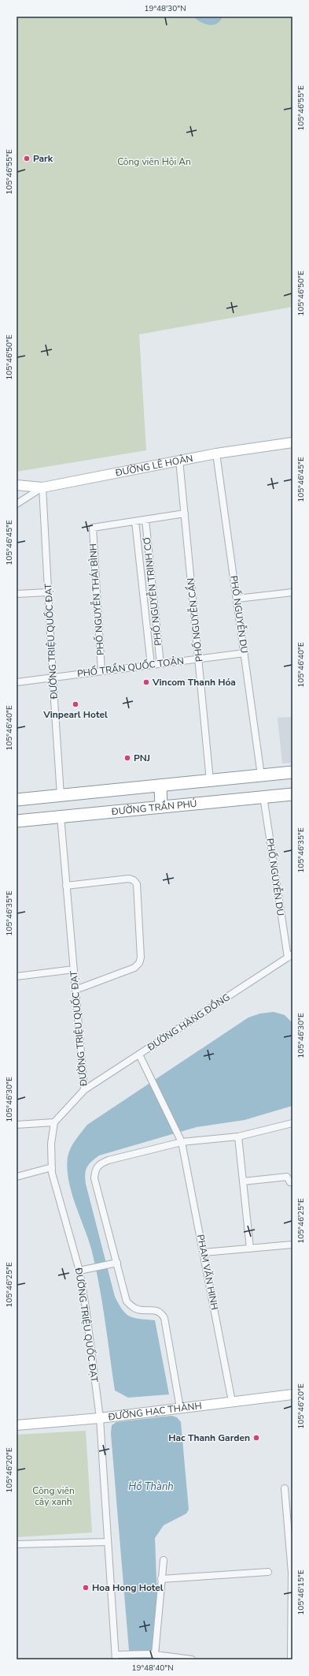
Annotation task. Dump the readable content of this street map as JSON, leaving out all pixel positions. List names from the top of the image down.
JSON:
{
  "streets": {
    "highway": ["ĐƯỜNG TRẦN PHÚ"],
    "street": [
      "ĐƯỜNG LÊ HOÀN",
      "PHỐ NGUYỄN TRINH CƠ",
      "PHỐ NGUYỄN THÁI BÌNH",
      "PHỐ NGUYỄN DU",
      "PHỐ NGUYỄN CẨN",
      "ĐƯỜNG TRIỆU QUỐC ĐẠT",
      "PHỐ TRẦN QUỐC TOẢN",
      "ĐƯỜNG HÀNG ĐỒNG",
      "PHẠM VĂN HINH",
      "ĐƯỜNG HẠC THÀNH"
    ]
  },
  "crossings": [
    ["ĐƯỜNG LÊ HOÀN", "PHỐ NGUYỄN DU"],
    ["ĐƯỜNG LÊ HOÀN", "PHỐ NGUYỄN CẨN"],
    ["ĐƯỜNG LÊ HOÀN", "ĐƯỜNG TRIỆU QUỐC ĐẠT"],
    ["PHỐ NGUYỄN TRINH CƠ", "PHỐ NGUYỄN THÁI BÌNH"],
    ["PHỐ NGUYỄN TRINH CƠ", "PHỐ TRẦN QUỐC TOẢN"],
    ["PHỐ NGUYỄN THÁI BÌNH", "PHỐ NGUYỄN CẨN"],
    ["PHỐ NGUYỄN THÁI BÌNH", "PHỐ TRẦN QUỐC TOẢN"],
    ["PHỐ NGUYỄN DU", "PHỐ TRẦN QUỐC TOẢN"],
    ["PHỐ NGUYỄN DU", "ĐƯỜNG TRẦN PHÚ"],
    ["PHỐ NGUYỄN DU", "ĐƯỜNG HÀNG ĐỒNG"],
    ["PHỐ NGUYỄN CẨN", "PHỐ TRẦN QUỐC TOẢN"],
    ["ĐƯỜNG TRIỆU QUỐC ĐẠT", "PHỐ TRẦN QUỐC TOẢN"],
    ["ĐƯỜNG TRIỆU QUỐC ĐẠT", "ĐƯỜNG TRẦN PHÚ"],
    ["ĐƯỜNG TRIỆU QUỐC ĐẠT", "ĐƯỜNG HÀNG ĐỒNG"],
    ["ĐƯỜNG TRIỆU QUỐC ĐẠT", "ĐƯỜNG HẠC THÀNH"],
    ["ĐƯỜNG HÀNG ĐỒNG", "PHẠM VĂN HINH"],
    ["PHẠM VĂN HINH", "ĐƯỜNG HẠC THÀNH"]
  ],
  "water": ["Hồ Thành"],
  "parks": ["Công viên Hội An", "Công viên cây xanh"],
  "places": [
    "Park",
    "Vincom Thanh Hóa",
    "Vinpearl Hotel",
    "PNJ",
    "Hac Thanh Garden",
    "Hoa Hong Hotel"
  ],
  "coordinates": [
    "19°48'30\"N",
    "105°46'55\"E",
    "105°46'50\"E",
    "105°46'45\"E",
    "105°46'40\"E",
    "105°46'35\"E",
    "105°46'30\"E",
    "105°46'25\"E",
    "105°46'20\"E",
    "105°46'15\"E",
    "19°48'40\"N"
  ]
}
